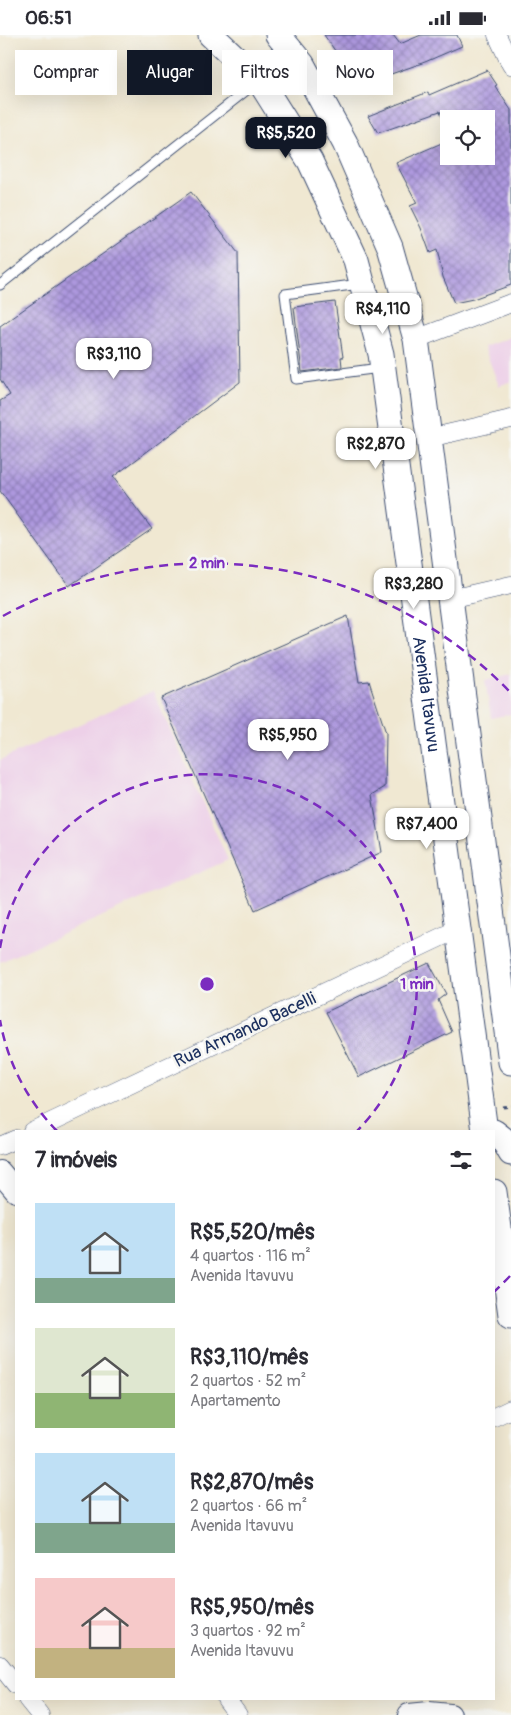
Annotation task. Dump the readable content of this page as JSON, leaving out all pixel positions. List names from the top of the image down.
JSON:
{
  "streets": {
    "main road": ["Avenida Itavuvu"],
    "street": ["Rua Armando Bacelli"]
  },
  "crossings": [
    ["Avenida Itavuvu", "Rua Armando Bacelli"]
  ],
  "page": {
    "status": "06:51",
    "chip": [
      "Comprar",
      "Alugar",
      "Filtros",
      "Novo"
    ],
    "price": [
      "R$5,520",
      "R$4,110",
      "R$3,110",
      "R$2,870",
      "R$3,280",
      "R$5,950",
      "R$7,400"
    ],
    "heading": "7 imóveis",
    "list": [
      {
        "name": "R$5,520/mês",
        "note": "4 quartos · 116 m² · Avenida Itavuvu"
      },
      {
        "name": "R$3,110/mês",
        "note": "2 quartos · 52 m² · Apartamento"
      },
      {
        "name": "R$2,870/mês",
        "note": "2 quartos · 66 m² · Avenida Itavuvu"
      },
      {
        "name": "R$5,950/mês",
        "note": "3 quartos · 92 m² · Avenida Itavuvu"
      }
    ]
  },
  "rings": ["2 min", "1 min"]
}
